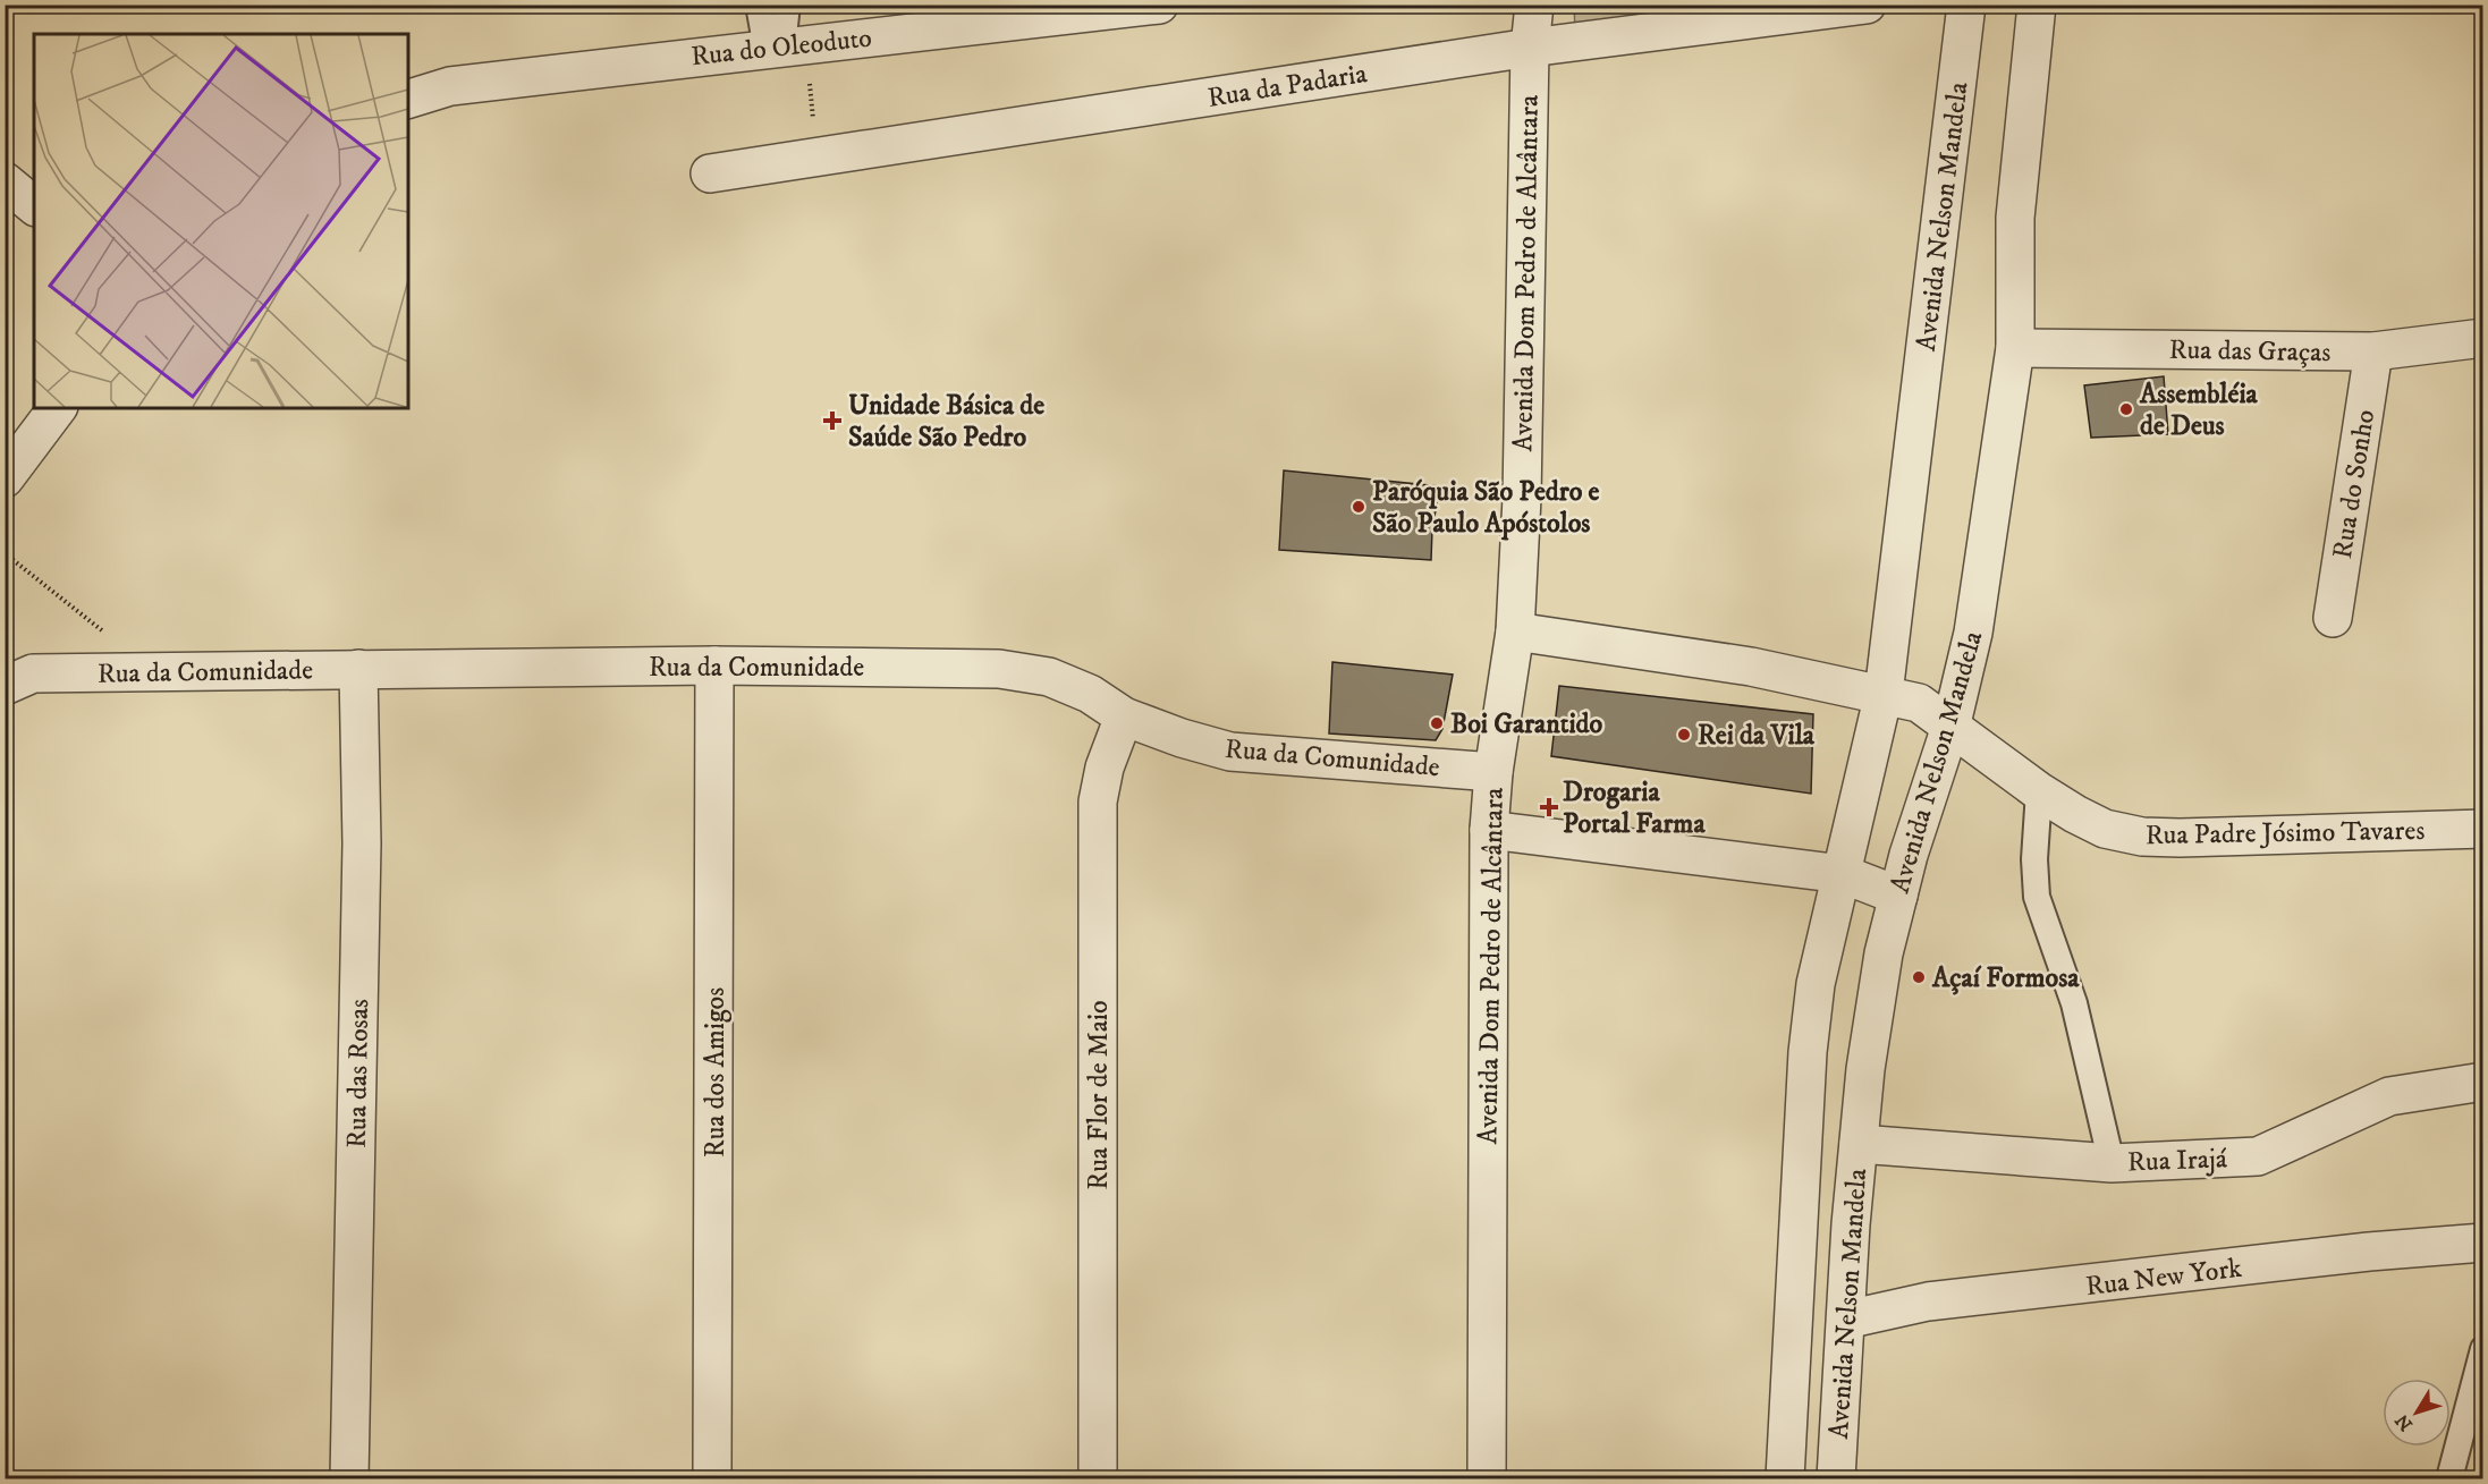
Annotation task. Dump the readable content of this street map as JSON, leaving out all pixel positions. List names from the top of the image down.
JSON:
{
  "streets": {
    "street": [
      "Rua do Oleoduto",
      "Rua da Padaria",
      "Avenida Nelson Mandela",
      "Avenida Dom Pedro de Alcântara",
      "Rua das Graças",
      "Rua do Sonho",
      "Rua da Comunidade",
      "Rua Padre Jósimo Tavares",
      "Rua dos Amigos",
      "Rua das Rosas",
      "Rua Flor de Maio",
      "Rua Irajá",
      "Rua New York"
    ]
  },
  "crossings": [
    ["Rua da Padaria", "Avenida Dom Pedro de Alcântara"],
    ["Avenida Nelson Mandela", "Rua das Graças"],
    ["Avenida Nelson Mandela", "Rua Padre Jósimo Tavares"],
    ["Avenida Nelson Mandela", "Rua Irajá"],
    ["Avenida Nelson Mandela", "Rua New York"],
    ["Avenida Dom Pedro de Alcântara", "Rua da Comunidade"],
    ["Avenida Dom Pedro de Alcântara", "Rua Padre Jósimo Tavares"],
    ["Rua das Graças", "Rua do Sonho"],
    ["Rua da Comunidade", "Rua dos Amigos"],
    ["Rua da Comunidade", "Rua das Rosas"],
    ["Rua da Comunidade", "Rua Flor de Maio"]
  ],
  "places": {
    "other": [
      "Assembléia de Deus",
      "Paróquia São Pedro e São Paulo Apóstolos",
      "Boi Garantido",
      "Rei da Vila",
      "Açaí Formosa"
    ],
    "health": ["Unidade Básica de Saúde São Pedro", "Drogaria Portal Farma"]
  },
  "north": "bottom left"
}
